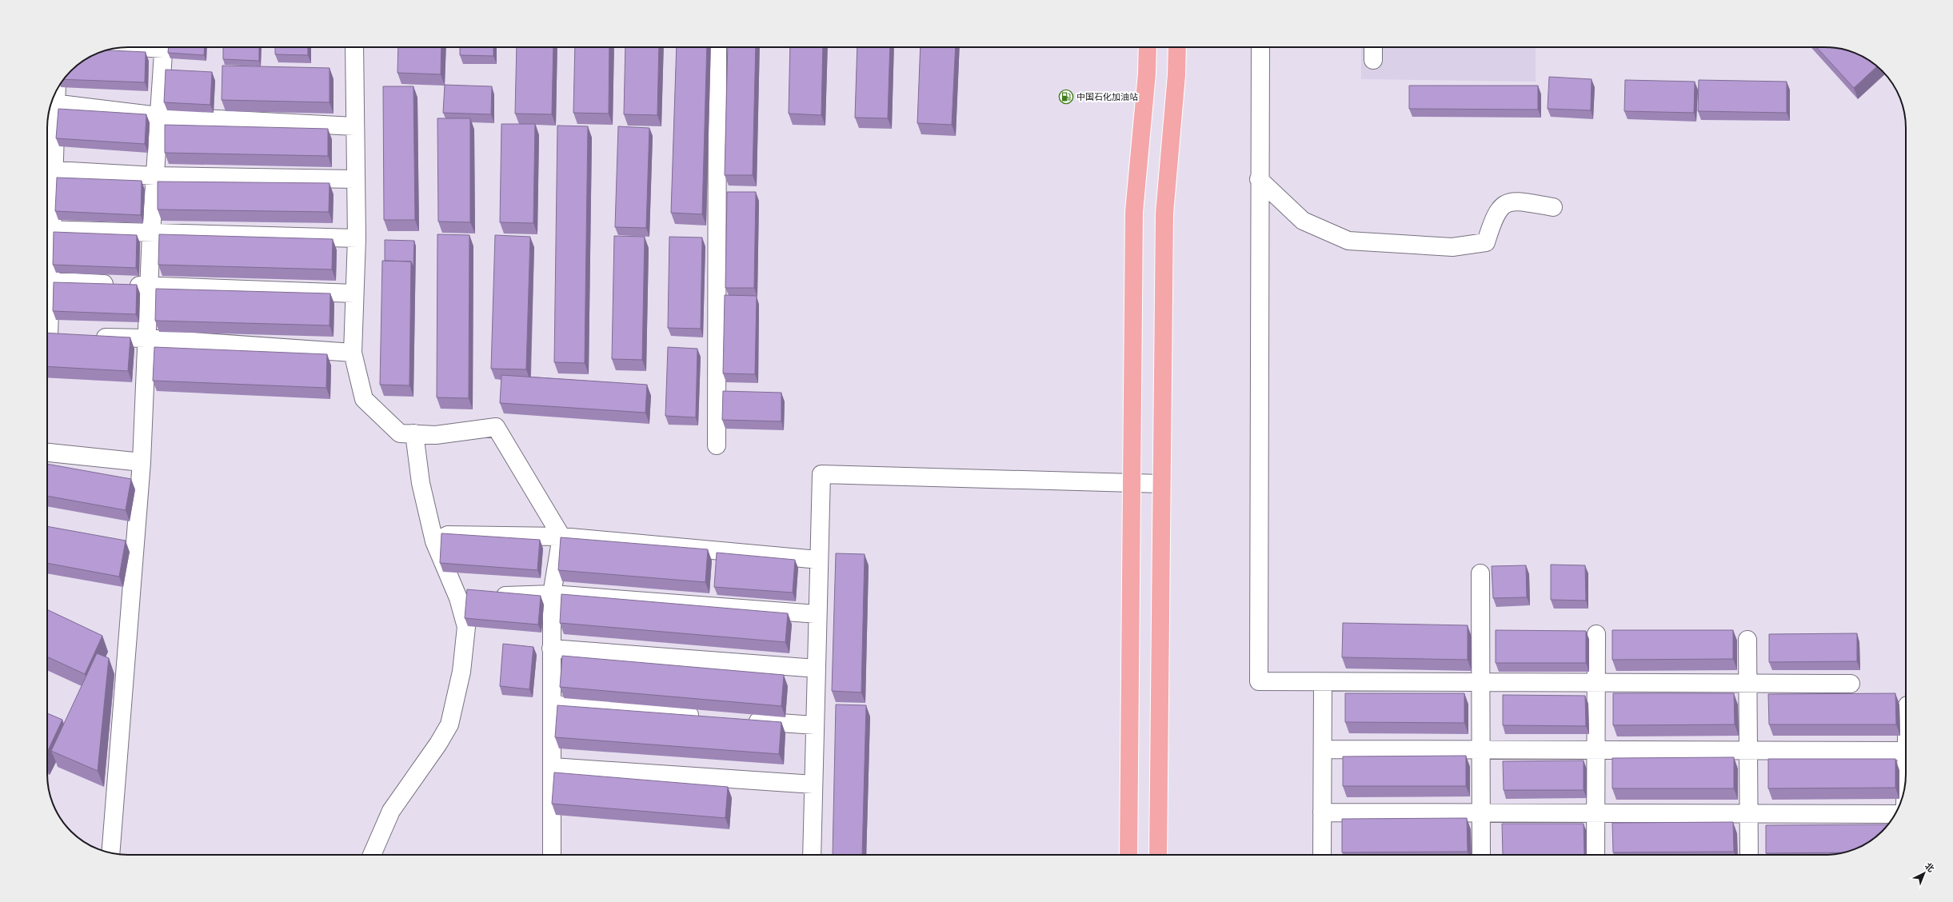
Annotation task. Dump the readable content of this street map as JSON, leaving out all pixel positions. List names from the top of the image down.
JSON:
{
  "places": {
    "fuel station": ["中国石化加油站"]
  },
  "north": "top right"
}
